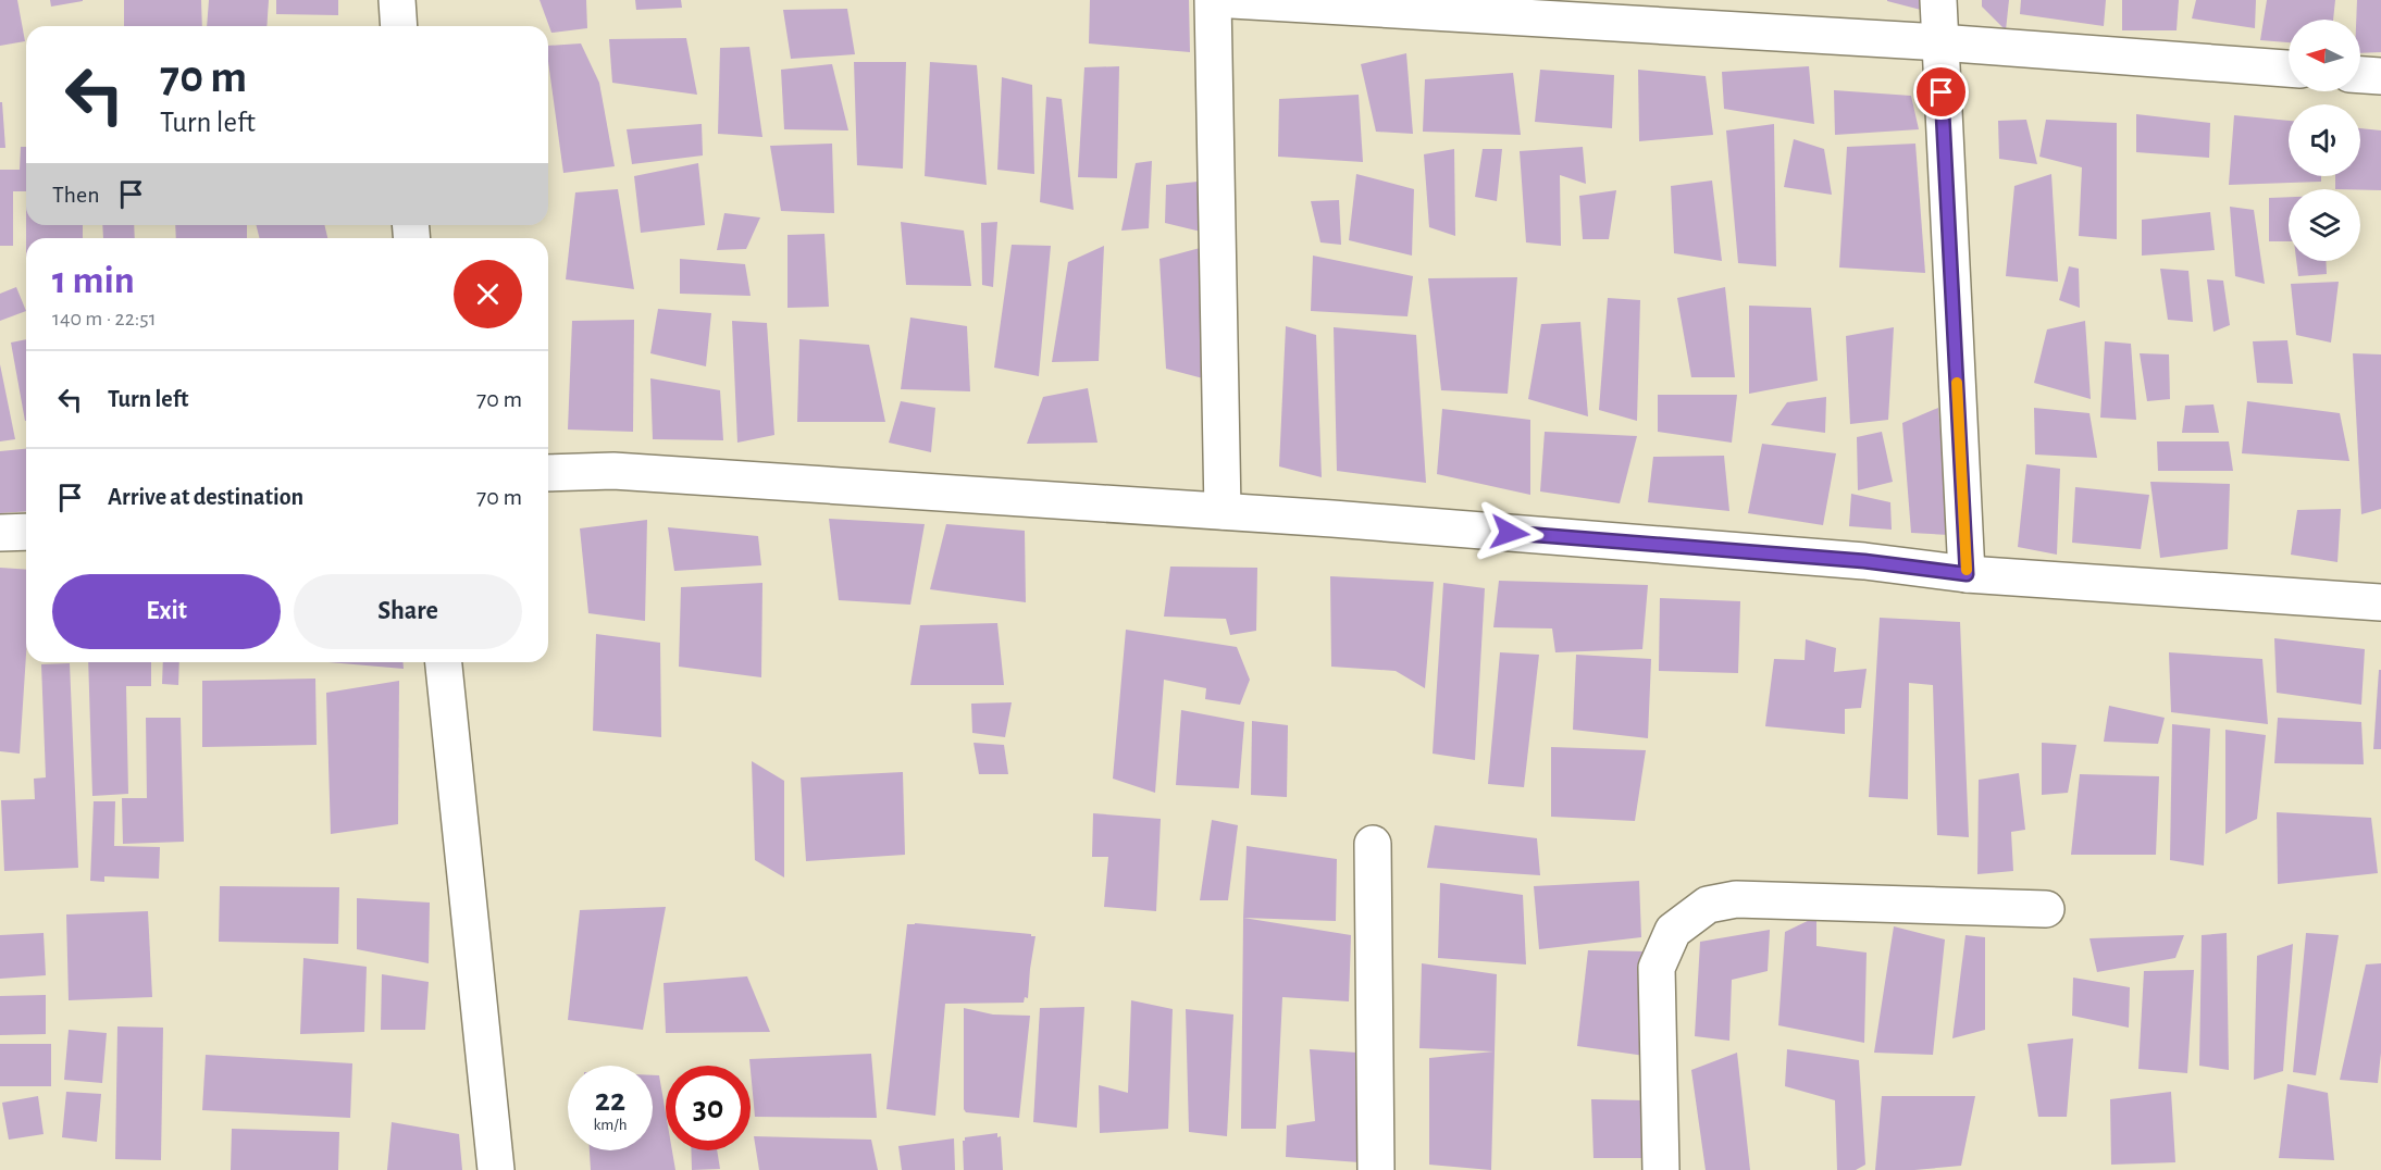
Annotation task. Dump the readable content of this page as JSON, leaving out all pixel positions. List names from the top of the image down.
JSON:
{
  "north": "left",
  "page": {
    "turn": ["70 m", "Turn left"],
    "then": "Then",
    "heading": ["1 min", "140 m · 22:51"],
    "list": [
      {
        "name": "Turn left",
        "value": "70 m"
      },
      {
        "name": "Arrive at destination",
        "value": "70 m"
      }
    ],
    "buttons": ["Exit", "Share"],
    "speed": "22 km/h",
    "limit": "30"
  }
}
